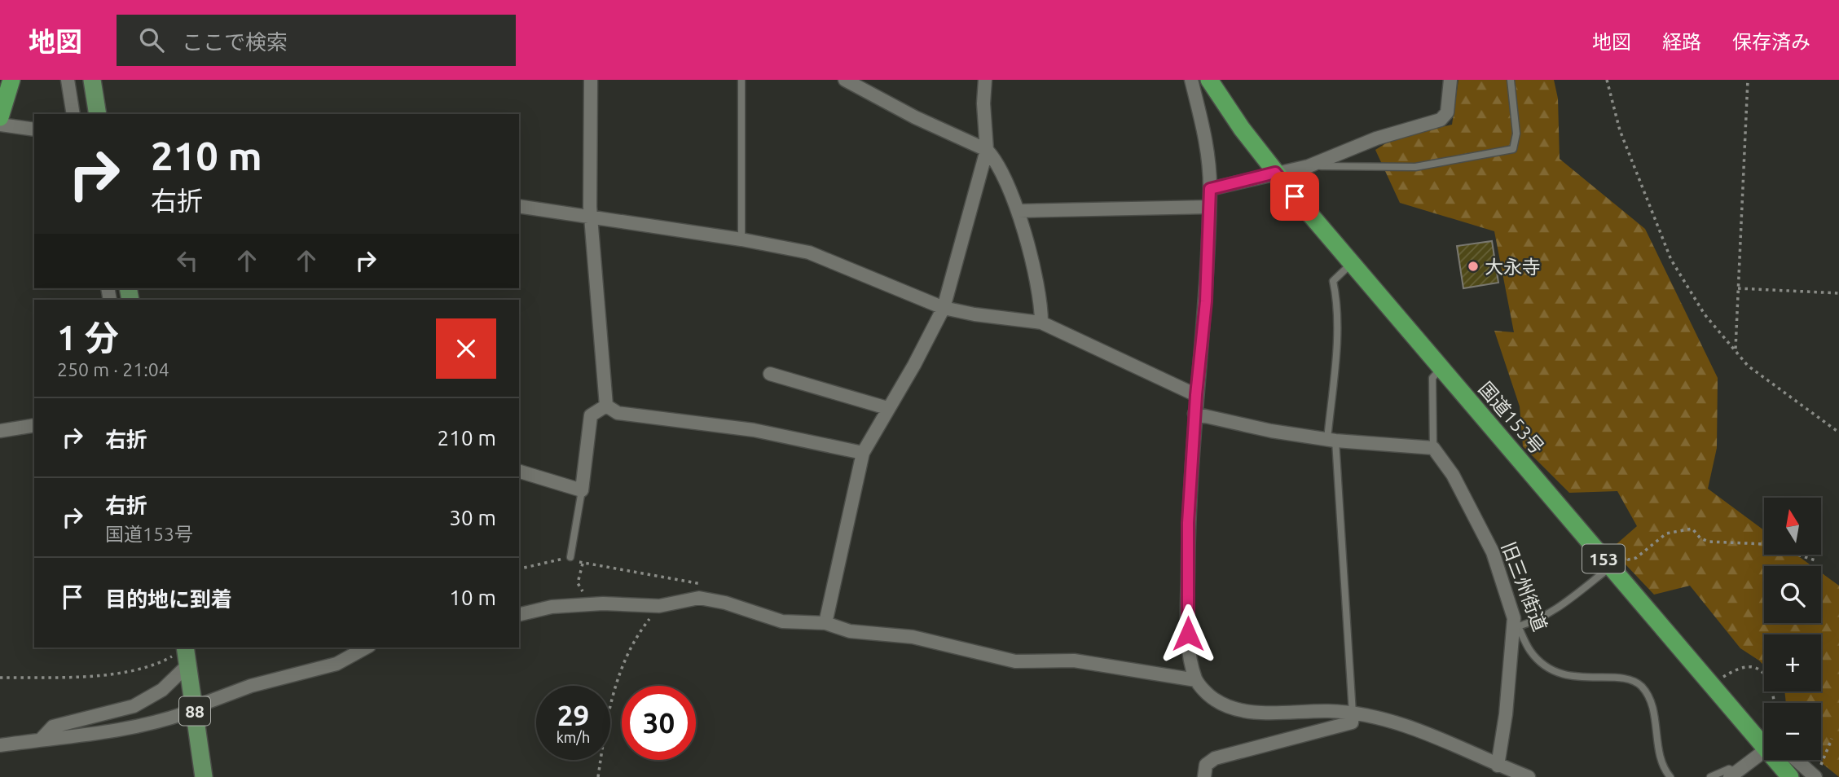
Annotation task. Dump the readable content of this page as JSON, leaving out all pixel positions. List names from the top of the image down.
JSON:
{
  "streets": {
    "highway": ["国道153号", "153"],
    "main road": ["88"],
    "street": ["旧三州街道"]
  },
  "places": ["大永寺"],
  "north": "top",
  "page": {
    "header": "地図",
    "search": "ここで検索",
    "nav": ["地図", "経路", "保存済み"],
    "turn": ["210 m", "右折"],
    "heading": ["1 分", "250 m · 21:04"],
    "list": [
      {
        "name": "右折",
        "value": "210 m"
      },
      {
        "name": "右折",
        "note": "国道153号",
        "value": "30 m"
      },
      {
        "name": "目的地に到着",
        "value": "10 m"
      }
    ],
    "map_buttons": ["+", "−"],
    "speed": "29 km/h",
    "limit": "30"
  }
}
